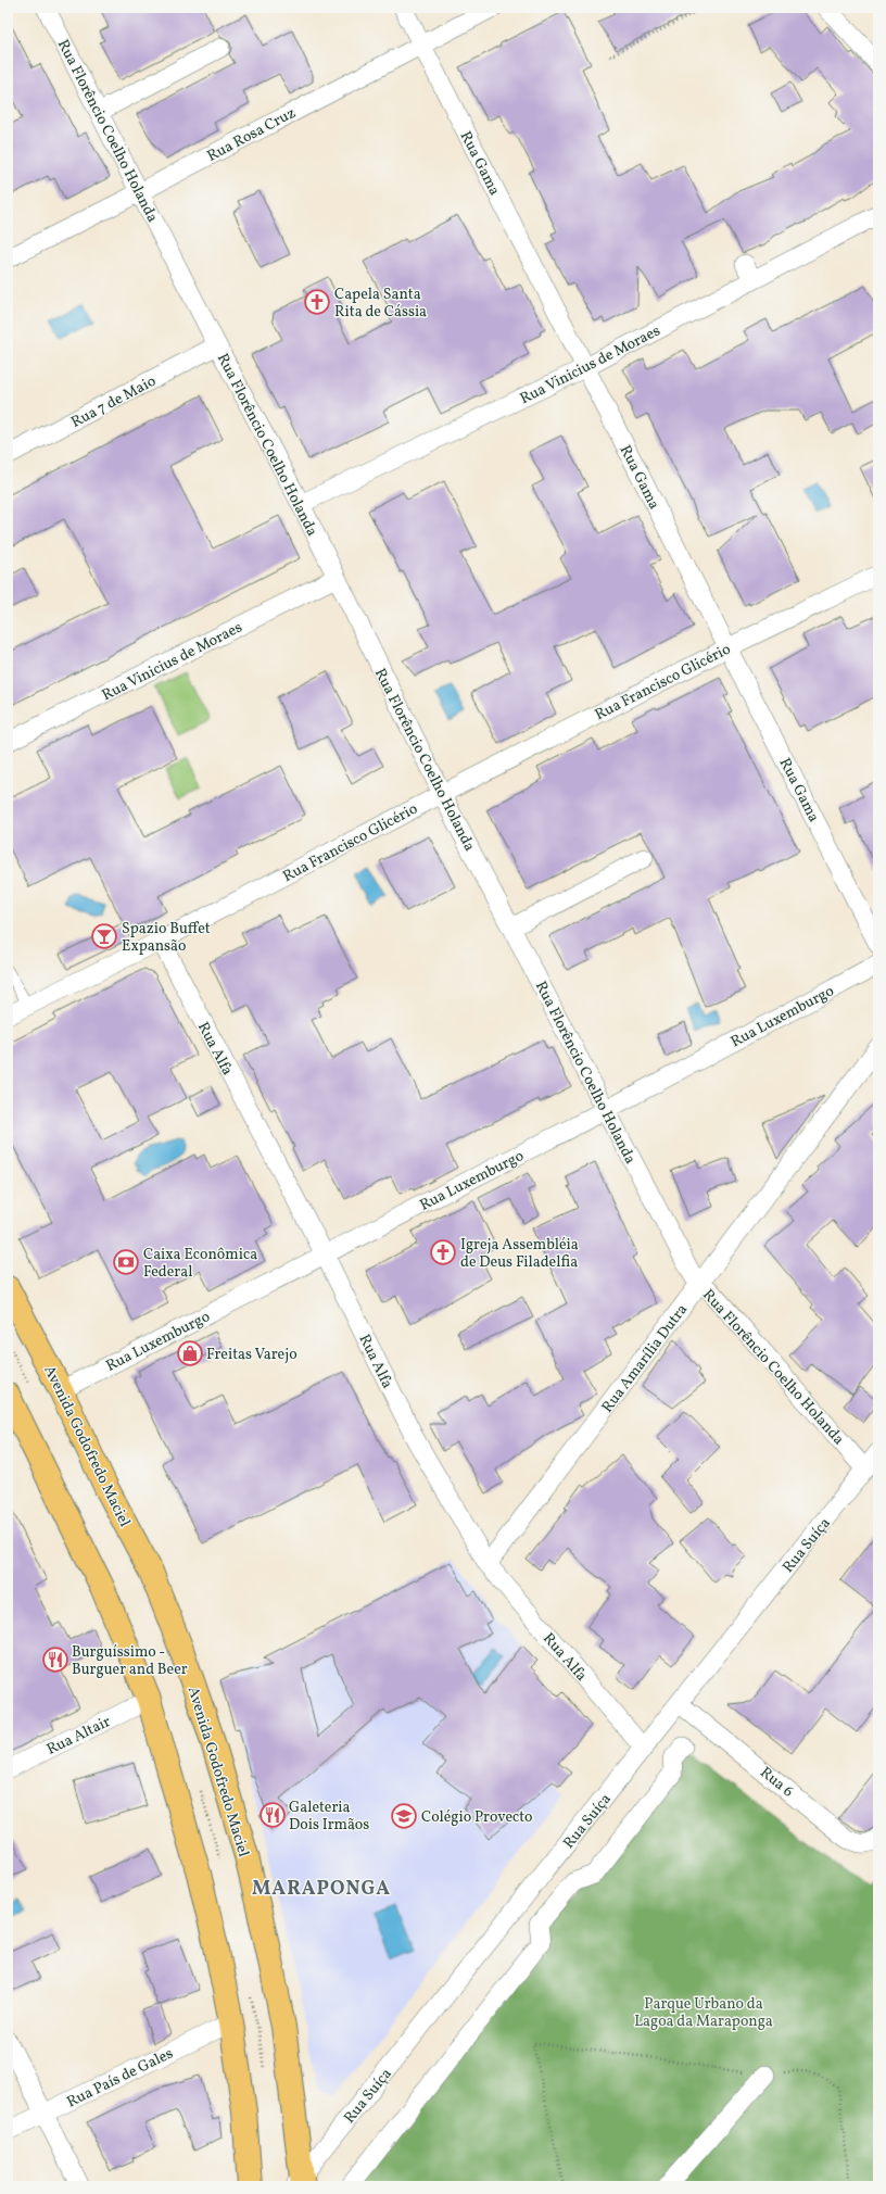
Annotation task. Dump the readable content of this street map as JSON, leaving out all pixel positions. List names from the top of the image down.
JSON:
{
  "streets": {
    "main road": ["Avenida Godofredo Maciel"],
    "street": [
      "Rua Florêncio Coelho Holanda",
      "Rua Rosa Cruz",
      "Rua Gama",
      "Rua Vinicius de Moraes",
      "Rua 7 de Maio",
      "Rua Francisco Glicério",
      "Rua Luxemburgo",
      "Rua Alfa",
      "Rua Amarília Dutra",
      "Rua Suíça",
      "Rua Altair",
      "Rua 6",
      "Rua País de Gales"
    ]
  },
  "crossings": [
    ["Rua Florêncio Coelho Holanda", "Rua Rosa Cruz"],
    ["Rua Florêncio Coelho Holanda", "Rua Vinicius de Moraes"],
    ["Rua Florêncio Coelho Holanda", "Rua 7 de Maio"],
    ["Rua Florêncio Coelho Holanda", "Rua Francisco Glicério"],
    ["Rua Florêncio Coelho Holanda", "Rua Luxemburgo"],
    ["Rua Florêncio Coelho Holanda", "Rua Amarília Dutra"],
    ["Rua Florêncio Coelho Holanda", "Rua Suíça"],
    ["Rua Rosa Cruz", "Rua Gama"],
    ["Rua Gama", "Rua Vinicius de Moraes"],
    ["Rua Gama", "Rua Francisco Glicério"],
    ["Rua Francisco Glicério", "Rua Alfa"],
    ["Rua Luxemburgo", "Rua Alfa"],
    ["Rua Luxemburgo", "Avenida Godofredo Maciel"],
    ["Rua Alfa", "Rua Amarília Dutra"],
    ["Rua Alfa", "Rua Suíça"],
    ["Avenida Godofredo Maciel", "Rua Suíça"],
    ["Rua Suíça", "Rua 6"]
  ],
  "districts": ["MARAPONGA"],
  "parks": ["Parque Urbano da Lagoa da Maraponga"],
  "places": {
    "church": ["Capela Santa Rita de Cássia", "Igreja Assembléia de Deus Filadelfia"],
    "bar": ["Spazio Buffet Expansão"],
    "bank": ["Caixa Econômica Federal"],
    "shop": ["Freitas Varejo"],
    "restaurant": ["Burguíssimo - Burguer and Beer", "Galeteria Dois Irmãos"],
    "school or university": ["Colégio Provecto"]
  }
}
